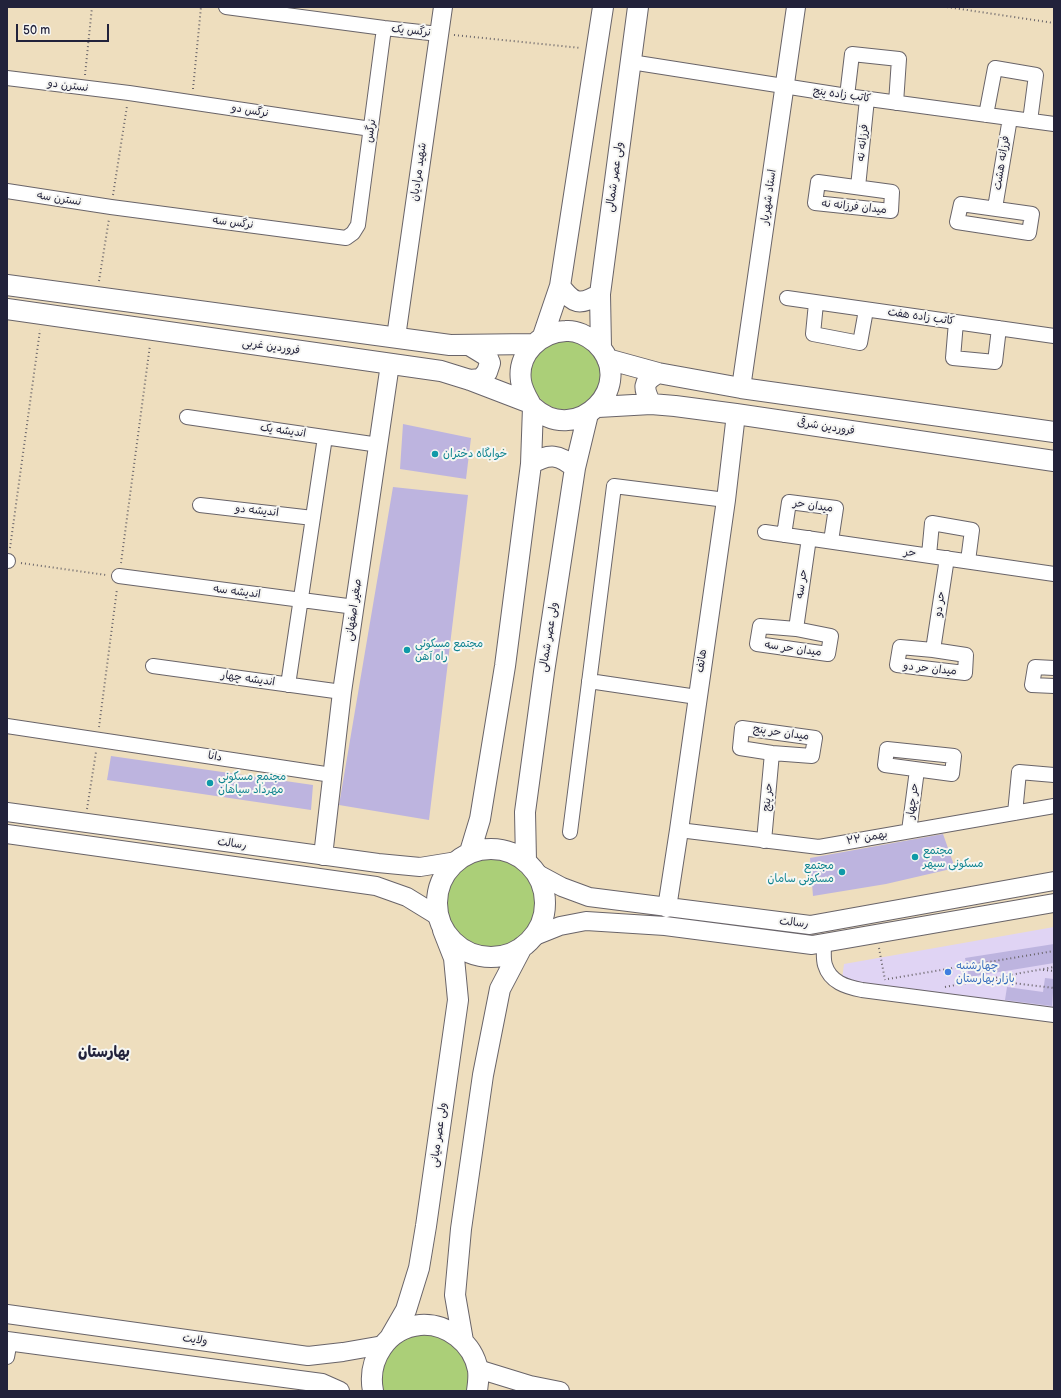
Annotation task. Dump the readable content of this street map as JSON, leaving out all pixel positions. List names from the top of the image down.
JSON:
{
  "streets": {
    "main road": [
      "ولی عصر شمالی",
      "فروردین غربی",
      "فروردین شرقی",
      "ولی عصر میانی"
    ],
    "street": [
      "نرگس یک",
      "نسترن دو",
      "کاتب زاده پنج",
      "نرگس دو",
      "نرگس",
      "فرزانه نه",
      "فرزانه هشت",
      "شهید مرادیان",
      "استاد شهریار",
      "نسترن سه",
      "میدان فرزانه نه",
      "نرگس سه",
      "کاتب زاده هفت",
      "اندیشه یک",
      "میدان حر",
      "اندیشه دو",
      "حر",
      "حر سه",
      "اندیشه سه",
      "حر دو",
      "صغیر اصفهانی",
      "میدان حر سه",
      "هاتف",
      "اندیشه چهار",
      "میدان حر پنج",
      "دانا",
      "حر پنج",
      "حر چهار",
      "۲۲ بهمن",
      "رسالت",
      "ولایت"
    ]
  },
  "crossings": [
    ["نرگس یک", "نرگس"],
    ["نرگس یک", "شهید مرادیان"],
    ["نسترن دو", "نرگس دو"],
    ["کاتب زاده پنج", "فرزانه نه"],
    ["کاتب زاده پنج", "فرزانه هشت"],
    ["کاتب زاده پنج", "ولی عصر شمالی"],
    ["کاتب زاده پنج", "استاد شهریار"],
    ["نرگس دو", "نرگس"],
    ["نرگس", "نرگس سه"],
    ["فرزانه نه", "میدان فرزانه نه"],
    ["ولی عصر شمالی", "فروردین غربی"],
    ["ولی عصر شمالی", "فروردین شرقی"],
    ["ولی عصر شمالی", "رسالت"],
    ["ولی عصر شمالی", "ولی عصر میانی"],
    ["نسترن سه", "نرگس سه"],
    ["فروردین غربی", "فروردین شرقی"],
    ["فروردین غربی", "صغیر اصفهانی"],
    ["فروردین شرقی", "هاتف"],
    ["اندیشه یک", "صغیر اصفهانی"],
    ["میدان حر", "حر"],
    ["حر", "حر سه"],
    ["حر", "حر دو"],
    ["حر سه", "میدان حر سه"],
    ["اندیشه سه", "صغیر اصفهانی"],
    ["صغیر اصفهانی", "اندیشه چهار"],
    ["صغیر اصفهانی", "دانا"],
    ["صغیر اصفهانی", "رسالت"],
    ["هاتف", "۲۲ بهمن"],
    ["هاتف", "رسالت"],
    ["میدان حر پنج", "حر پنج"],
    ["حر پنج", "۲۲ بهمن"],
    ["حر چهار", "۲۲ بهمن"],
    ["رسالت", "ولی عصر میانی"],
    ["ولی عصر میانی", "ولایت"]
  ],
  "districts": ["بهارستان"],
  "places": [
    "خوابگاه دختران",
    "مجتمع مسکونی راه آهن",
    "مجتمع مسکونی مهرداد سپاهان",
    "مجتمع مسکونی سپهر",
    "مجتمع مسکونی سامان",
    "چهارشنبه بازار بهارستان"
  ],
  "scale_bar": "50 m"
}
